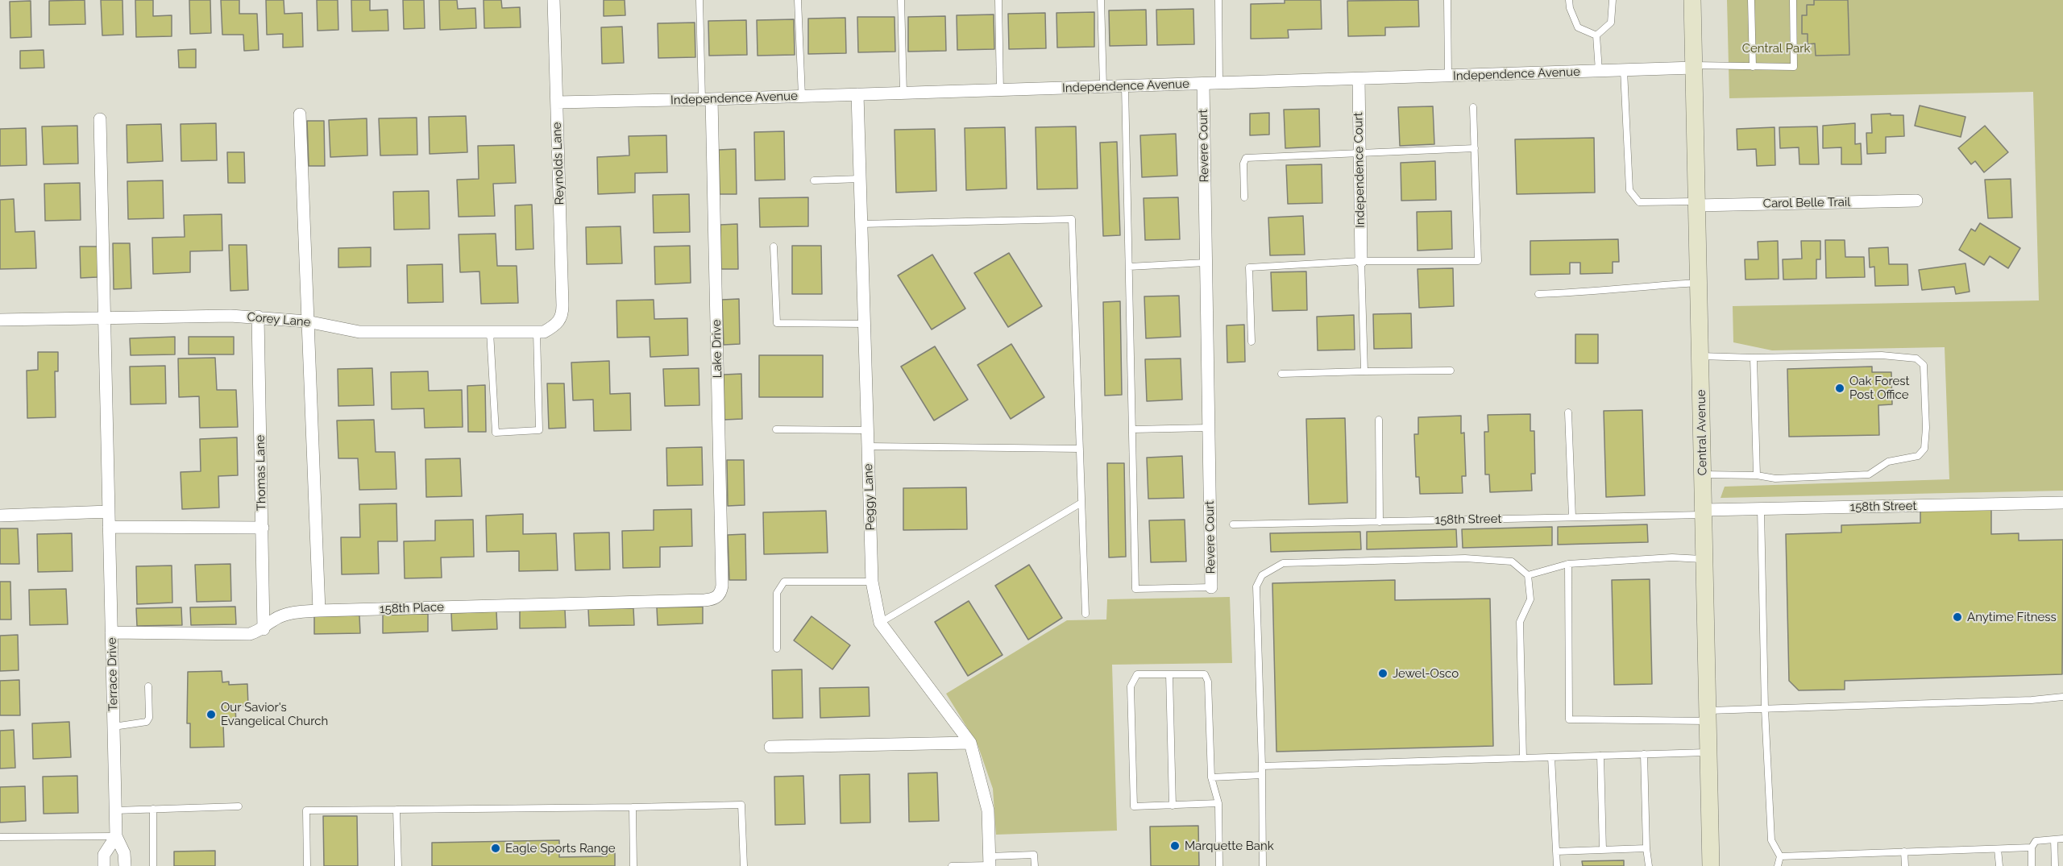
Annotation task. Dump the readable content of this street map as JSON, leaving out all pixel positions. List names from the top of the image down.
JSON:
{
  "streets": {
    "street": [
      "Independence Avenue",
      "Revere Court",
      "Reynolds Lane",
      "Independence Court",
      "Carol Belle Trail",
      "Corey Lane",
      "Lake Drive",
      "Central Avenue",
      "Thomas Lane",
      "Peggy Lane",
      "158th Street",
      "158th Place",
      "Terrace Drive"
    ]
  },
  "crossings": [
    ["Independence Avenue", "Revere Court"],
    ["Independence Avenue", "Reynolds Lane"],
    ["Independence Avenue", "Independence Court"],
    ["Independence Avenue", "Lake Drive"],
    ["Independence Avenue", "Central Avenue"],
    ["Independence Avenue", "Peggy Lane"],
    ["Reynolds Lane", "Corey Lane"],
    ["Carol Belle Trail", "Central Avenue"],
    ["Corey Lane", "Thomas Lane"],
    ["Corey Lane", "Terrace Drive"],
    ["Lake Drive", "158th Place"],
    ["Central Avenue", "158th Street"],
    ["Thomas Lane", "158th Place"],
    ["158th Place", "Terrace Drive"]
  ],
  "parks": ["Central Park"],
  "places": [
    "Oak Forest Post Office",
    "Anytime Fitness",
    "Jewel-Osco",
    "Our Savior's Evangelical Church",
    "Marquette Bank",
    "Eagle Sports Range"
  ]
}
